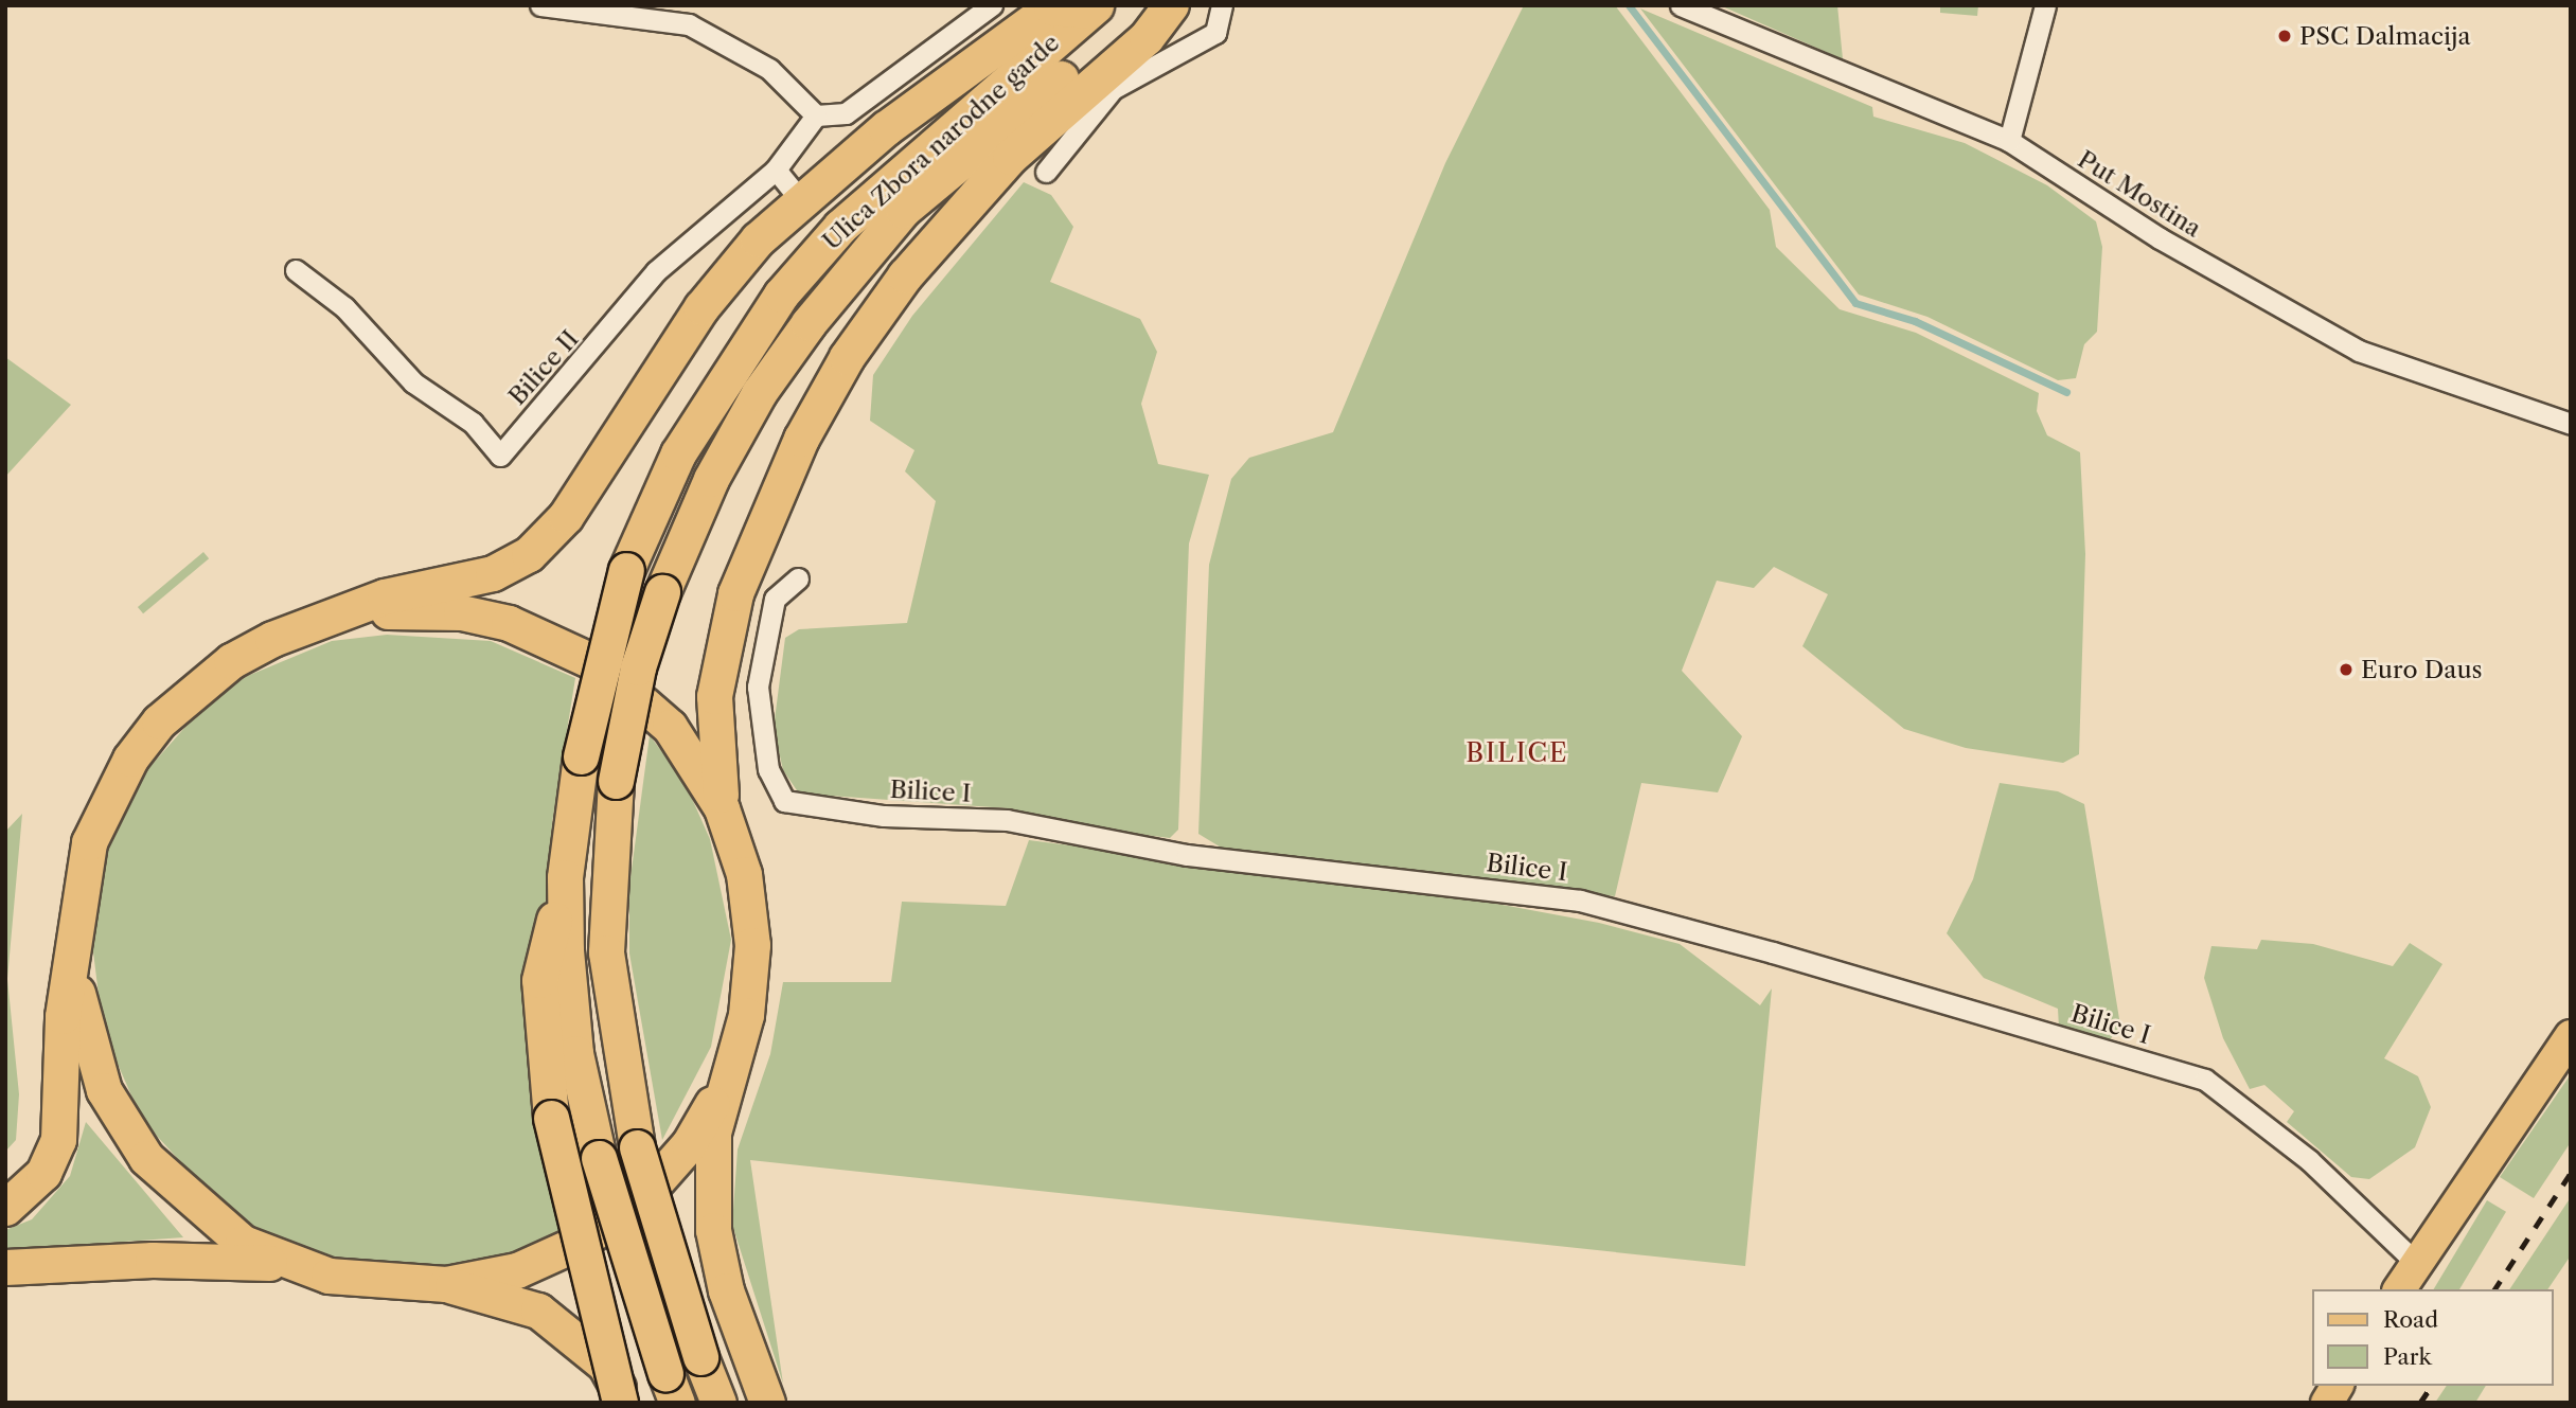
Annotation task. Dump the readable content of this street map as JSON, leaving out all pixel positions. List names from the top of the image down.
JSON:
{
  "streets": {
    "highway": ["Ulica Zbora narodne garde"],
    "street": ["Put Mostina", "Bilice II", "Bilice I"]
  },
  "districts": ["BILICE"],
  "places": ["PSC Dalmacija", "Euro Daus"],
  "legend": ["Road", "Park"]
}
